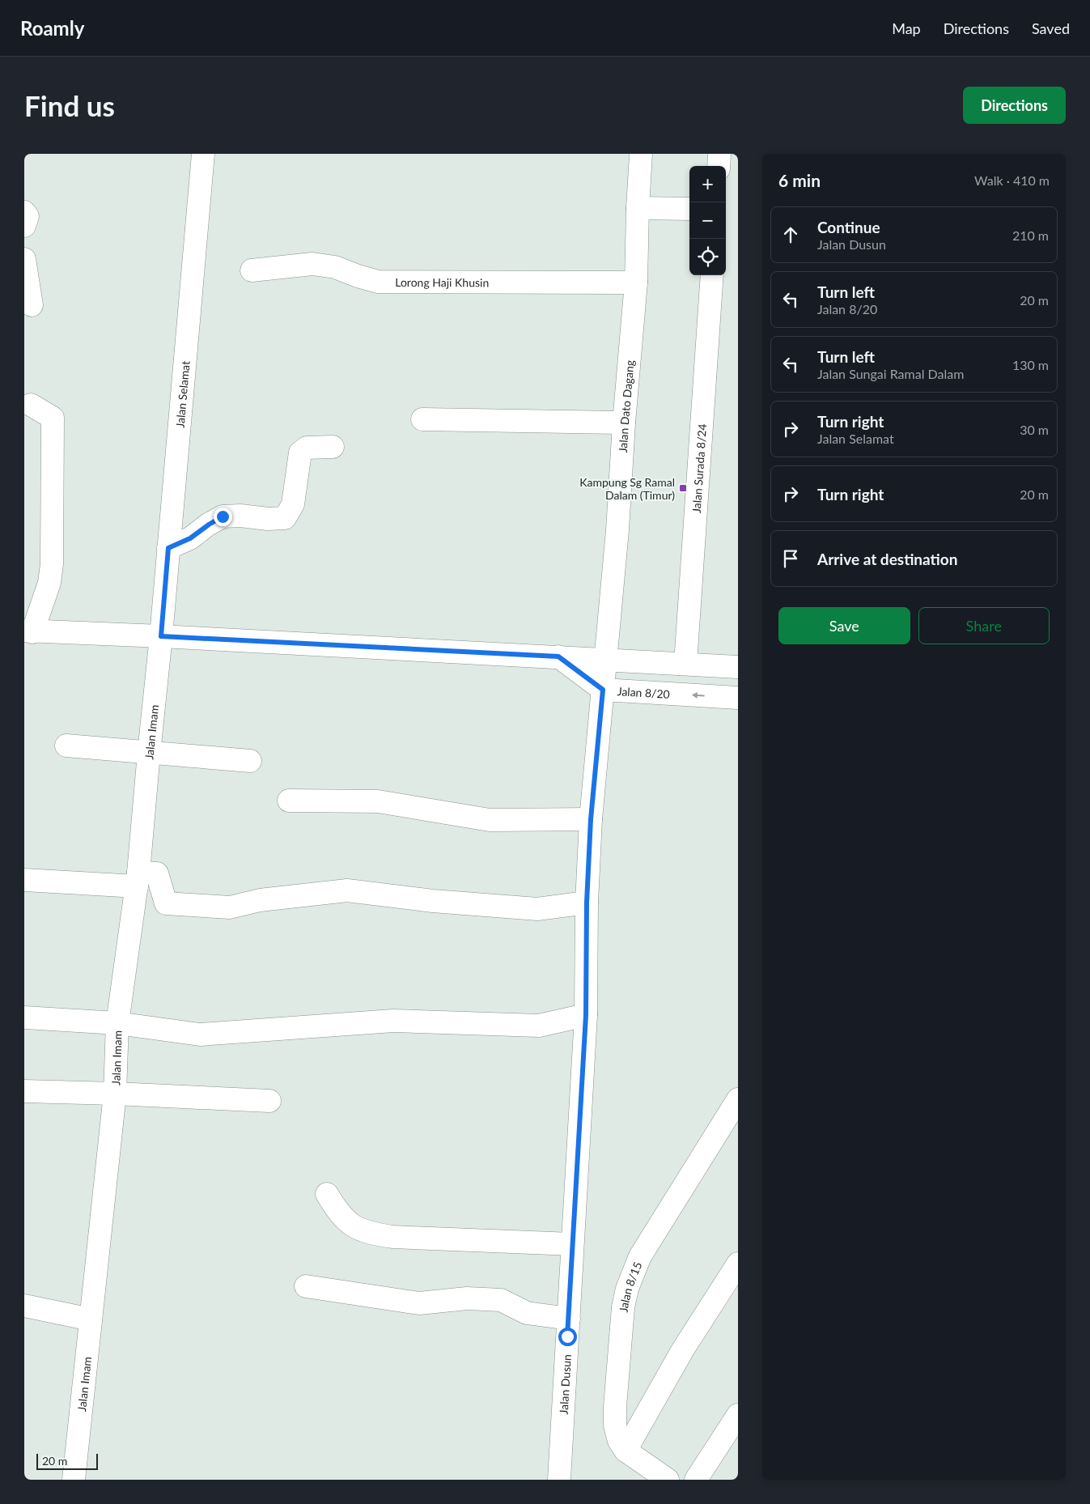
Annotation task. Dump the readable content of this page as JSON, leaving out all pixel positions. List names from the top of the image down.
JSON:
{
  "streets": {
    "street": [
      "Lorong Haji Khusin",
      "Jalan Selamat",
      "Jalan Dato Dagang",
      "Jalan Surada 8/24",
      "Jalan 8/20",
      "Jalan Imam",
      "Jalan 8/15",
      "Jalan Dusun"
    ]
  },
  "crossings": [
    ["Lorong Haji Khusin", "Jalan Dato Dagang"],
    ["Jalan Selamat", "Jalan Imam"],
    ["Jalan Dato Dagang", "Jalan Dusun"],
    ["Jalan 8/20", "Jalan Dusun"]
  ],
  "places": {
    "transit": ["Kampung Sg Ramal Dalam (Timur)"]
  },
  "scale_bar": "20 m",
  "page": {
    "header": "Roamly",
    "nav": ["Map", "Directions", "Saved"],
    "buttons": [
      "Directions",
      ["Save", "Share"]
    ],
    "title": "Find us",
    "heading": ["6 min", "Walk · 410 m"],
    "map_buttons": ["+", "−"],
    "list": [
      ["Continue", "Jalan Dusun", "210 m"],
      ["Turn left", "Jalan 8/20", "20 m"],
      ["Turn left", "Jalan Sungai Ramal Dalam", "130 m"],
      ["Turn right", "Jalan Selamat", "30 m"],
      ["Turn right", "20 m"],
      "Arrive at destination"
    ],
    "scale": "20 m"
  }
}
